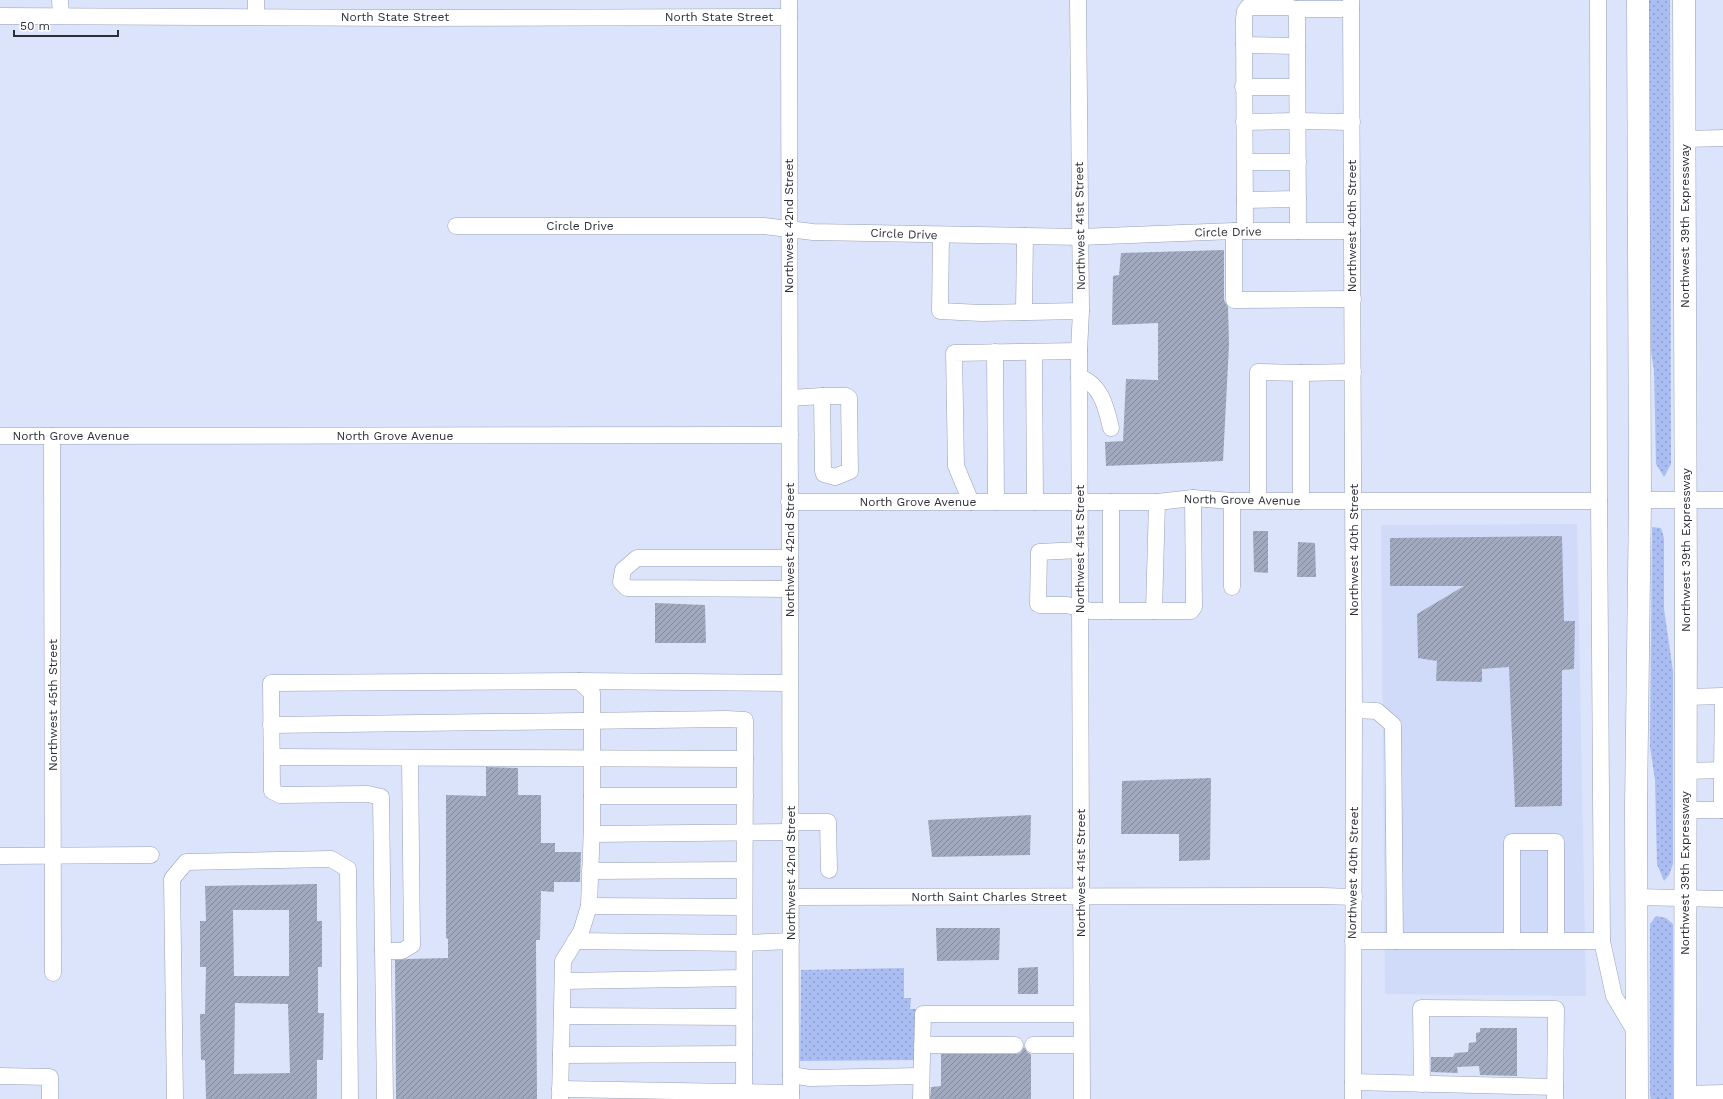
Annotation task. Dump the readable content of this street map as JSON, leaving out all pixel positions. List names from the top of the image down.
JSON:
{
  "streets": {
    "highway": ["Northwest 39th Expressway"],
    "street": [
      "North State Street",
      "Circle Drive",
      "Northwest 42nd Street",
      "Northwest 41st Street",
      "Northwest 40th Street",
      "North Grove Avenue",
      "Northwest 45th Street",
      "North Saint Charles Street"
    ]
  },
  "crossings": [
    ["North State Street", "Northwest 42nd Street"],
    ["Circle Drive", "Northwest 42nd Street"],
    ["Circle Drive", "Northwest 41st Street"],
    ["Circle Drive", "Northwest 40th Street"],
    ["Northwest 42nd Street", "North Grove Avenue"],
    ["Northwest 42nd Street", "North Saint Charles Street"],
    ["Northwest 41st Street", "North Grove Avenue"],
    ["Northwest 41st Street", "North Saint Charles Street"],
    ["Northwest 40th Street", "North Grove Avenue"],
    ["Northwest 40th Street", "North Saint Charles Street"],
    ["North Grove Avenue", "Northwest 45th Street"]
  ],
  "scale_bar": "50 m"
}
